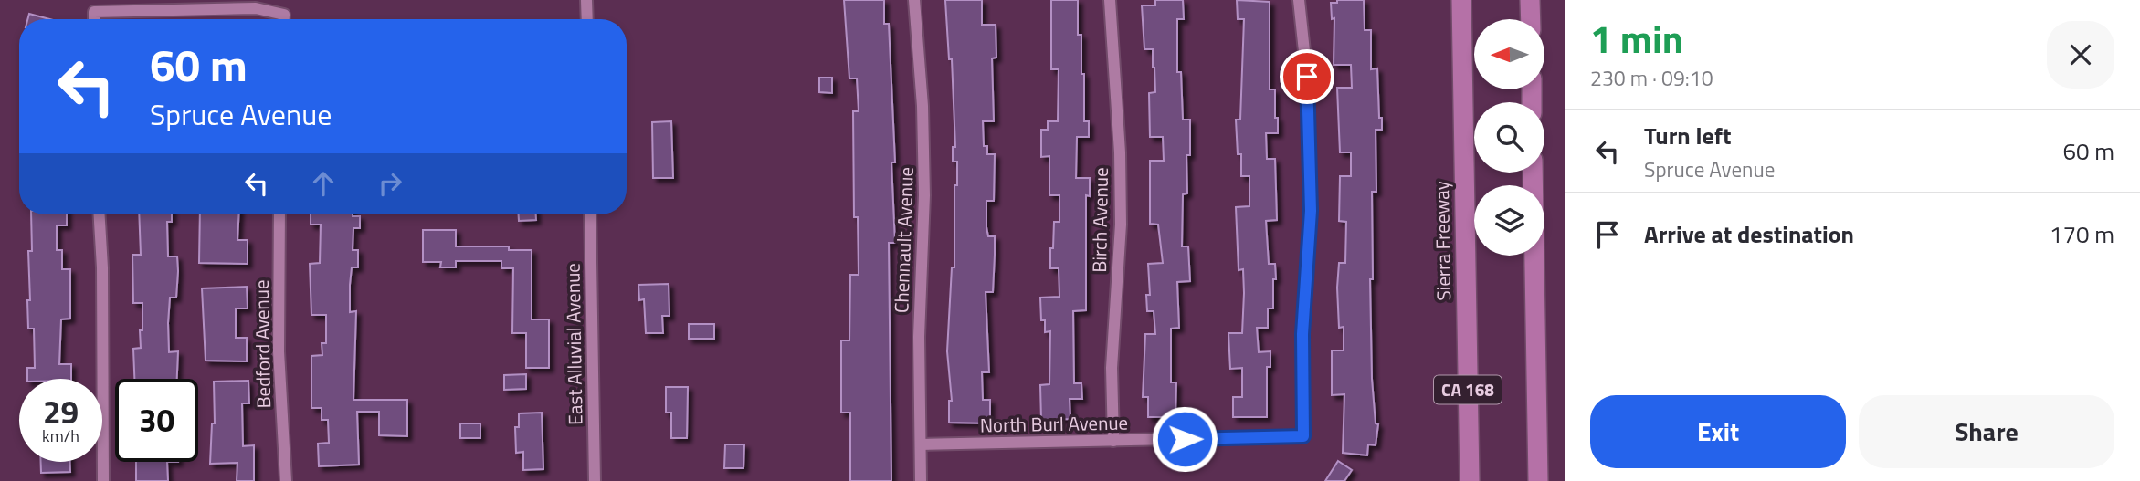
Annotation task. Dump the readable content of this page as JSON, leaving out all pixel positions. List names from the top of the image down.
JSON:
{
  "streets": {
    "highway": ["Sierra Freeway", "CA 168"],
    "street": [
      "Birch Avenue",
      "Chennault Avenue",
      "Bedford Avenue",
      "East Alluvial Avenue",
      "North Burl Avenue"
    ]
  },
  "crossings": [
    ["Birch Avenue", "North Burl Avenue"],
    ["Chennault Avenue", "North Burl Avenue"]
  ],
  "north": "left",
  "page": {
    "heading": ["1 min", "230 m · 09:10"],
    "turn": ["60 m", "Spruce Avenue"],
    "list": [
      {
        "name": "Turn left",
        "note": "Spruce Avenue",
        "value": "60 m"
      },
      {
        "name": "Arrive at destination",
        "value": "170 m"
      }
    ],
    "speed": "29 km/h",
    "limit": "30",
    "buttons": ["Exit", "Share"]
  }
}
